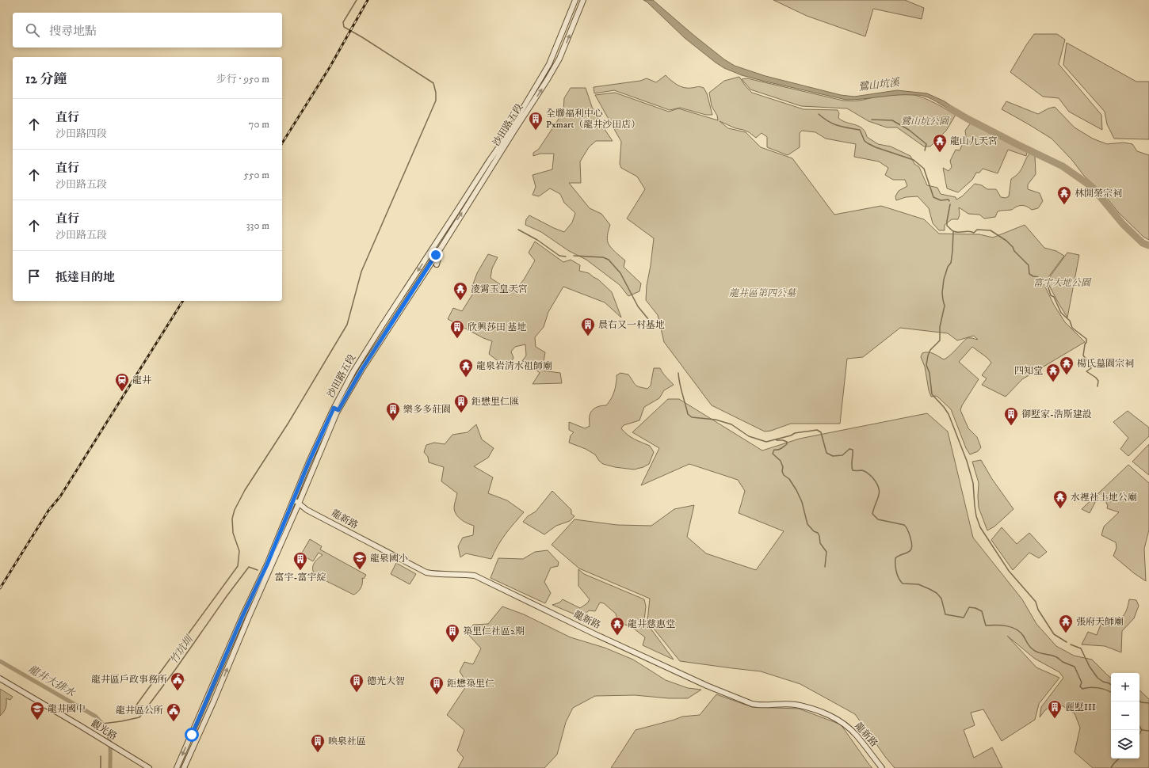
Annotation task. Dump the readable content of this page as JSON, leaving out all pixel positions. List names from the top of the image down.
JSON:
{
  "streets": {
    "street": ["沙田路五段", "龍新路", "觀光路"]
  },
  "crossings": [
    ["沙田路五段", "龍新路"]
  ],
  "water": ["鷺山坑溪", "竹坑圳", "龍井大排水"],
  "parks": ["鷺山坑公園", "富宇大地公園", "龍井區第四公墓"],
  "places": {
    "building": [
      "全聯福利中心 Pxmart（龍井沙田店）",
      "晨右又一村基地",
      "欣興莎田 基地",
      "鉅懋里仁匯",
      "樂多多莊園",
      "御墅家-浩斯建設",
      "富宇-富宇綻",
      "築里仁社區2期",
      "德光大智",
      "鉅懋築里仁",
      "麗墅III",
      "映泉社區"
    ],
    "temple": [
      "龍山九天宮",
      "林開榮宗祠",
      "凌霄玉皇天宮",
      "楊氏墓園宗祠",
      "龍泉岩清水祖師廟",
      "四知堂",
      "水裡社土地公廟",
      "張府天師廟",
      "龍井慈惠堂"
    ],
    "station": ["龍井"],
    "school or university": ["龍泉國小", "龍井國中"],
    "public building": ["龍井區戶政事務所", "龍井區公所"]
  },
  "page": {
    "search": "搜尋地點",
    "heading": ["12 分鐘", "步行 · 950 m"],
    "list": [
      ["直行", "沙田路四段", "70 m"],
      ["直行", "沙田路五段", "550 m"],
      ["直行", "沙田路五段", "330 m"],
      "抵達目的地"
    ],
    "map_buttons": ["+", "−"]
  }
}
